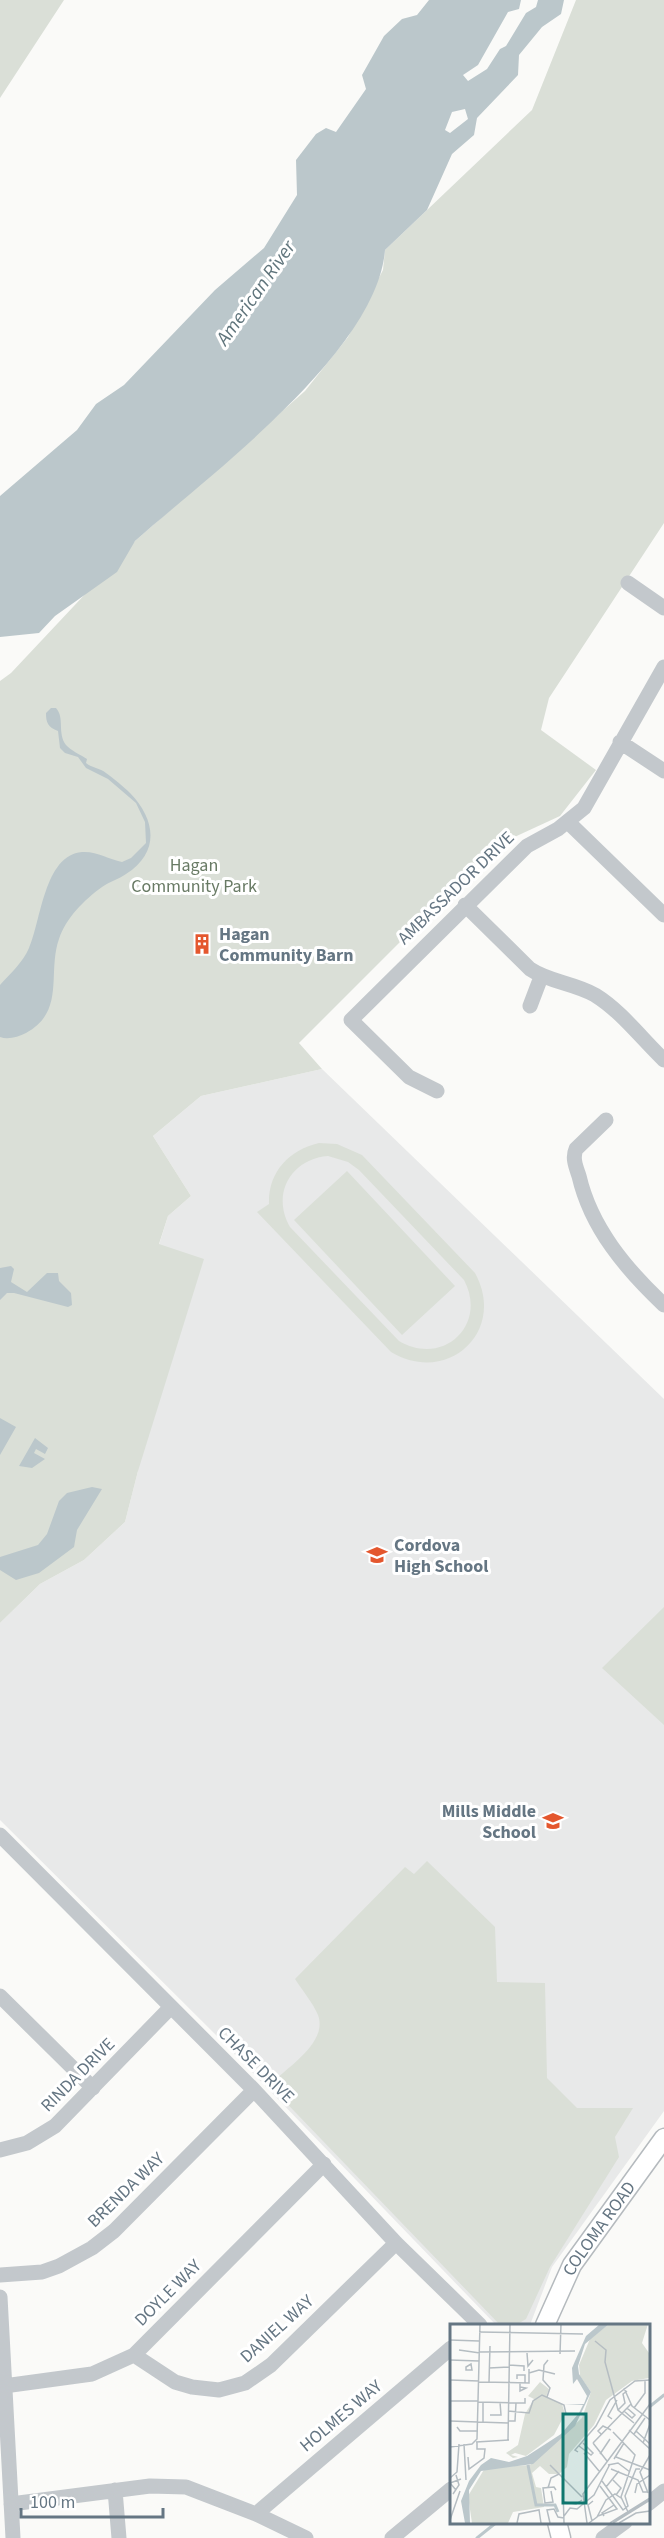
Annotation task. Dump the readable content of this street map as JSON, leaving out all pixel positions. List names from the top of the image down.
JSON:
{
  "streets": {
    "main road": ["COLOMA ROAD"],
    "street": [
      "AMBASSADOR DRIVE",
      "CHASE DRIVE",
      "RINDA DRIVE",
      "BRENDA WAY",
      "DOYLE WAY",
      "DANIEL WAY",
      "HOLMES WAY"
    ]
  },
  "crossings": [
    ["CHASE DRIVE", "RINDA DRIVE"],
    ["CHASE DRIVE", "BRENDA WAY"],
    ["CHASE DRIVE", "DOYLE WAY"],
    ["CHASE DRIVE", "DANIEL WAY"],
    ["DOYLE WAY", "DANIEL WAY"]
  ],
  "water": ["American River"],
  "parks": ["Hagan Community Park"],
  "places": {
    "building": ["Hagan Community Barn"],
    "school or university": ["Cordova High School", "Mills Middle School"]
  },
  "scale_bar": "100 m"
}
